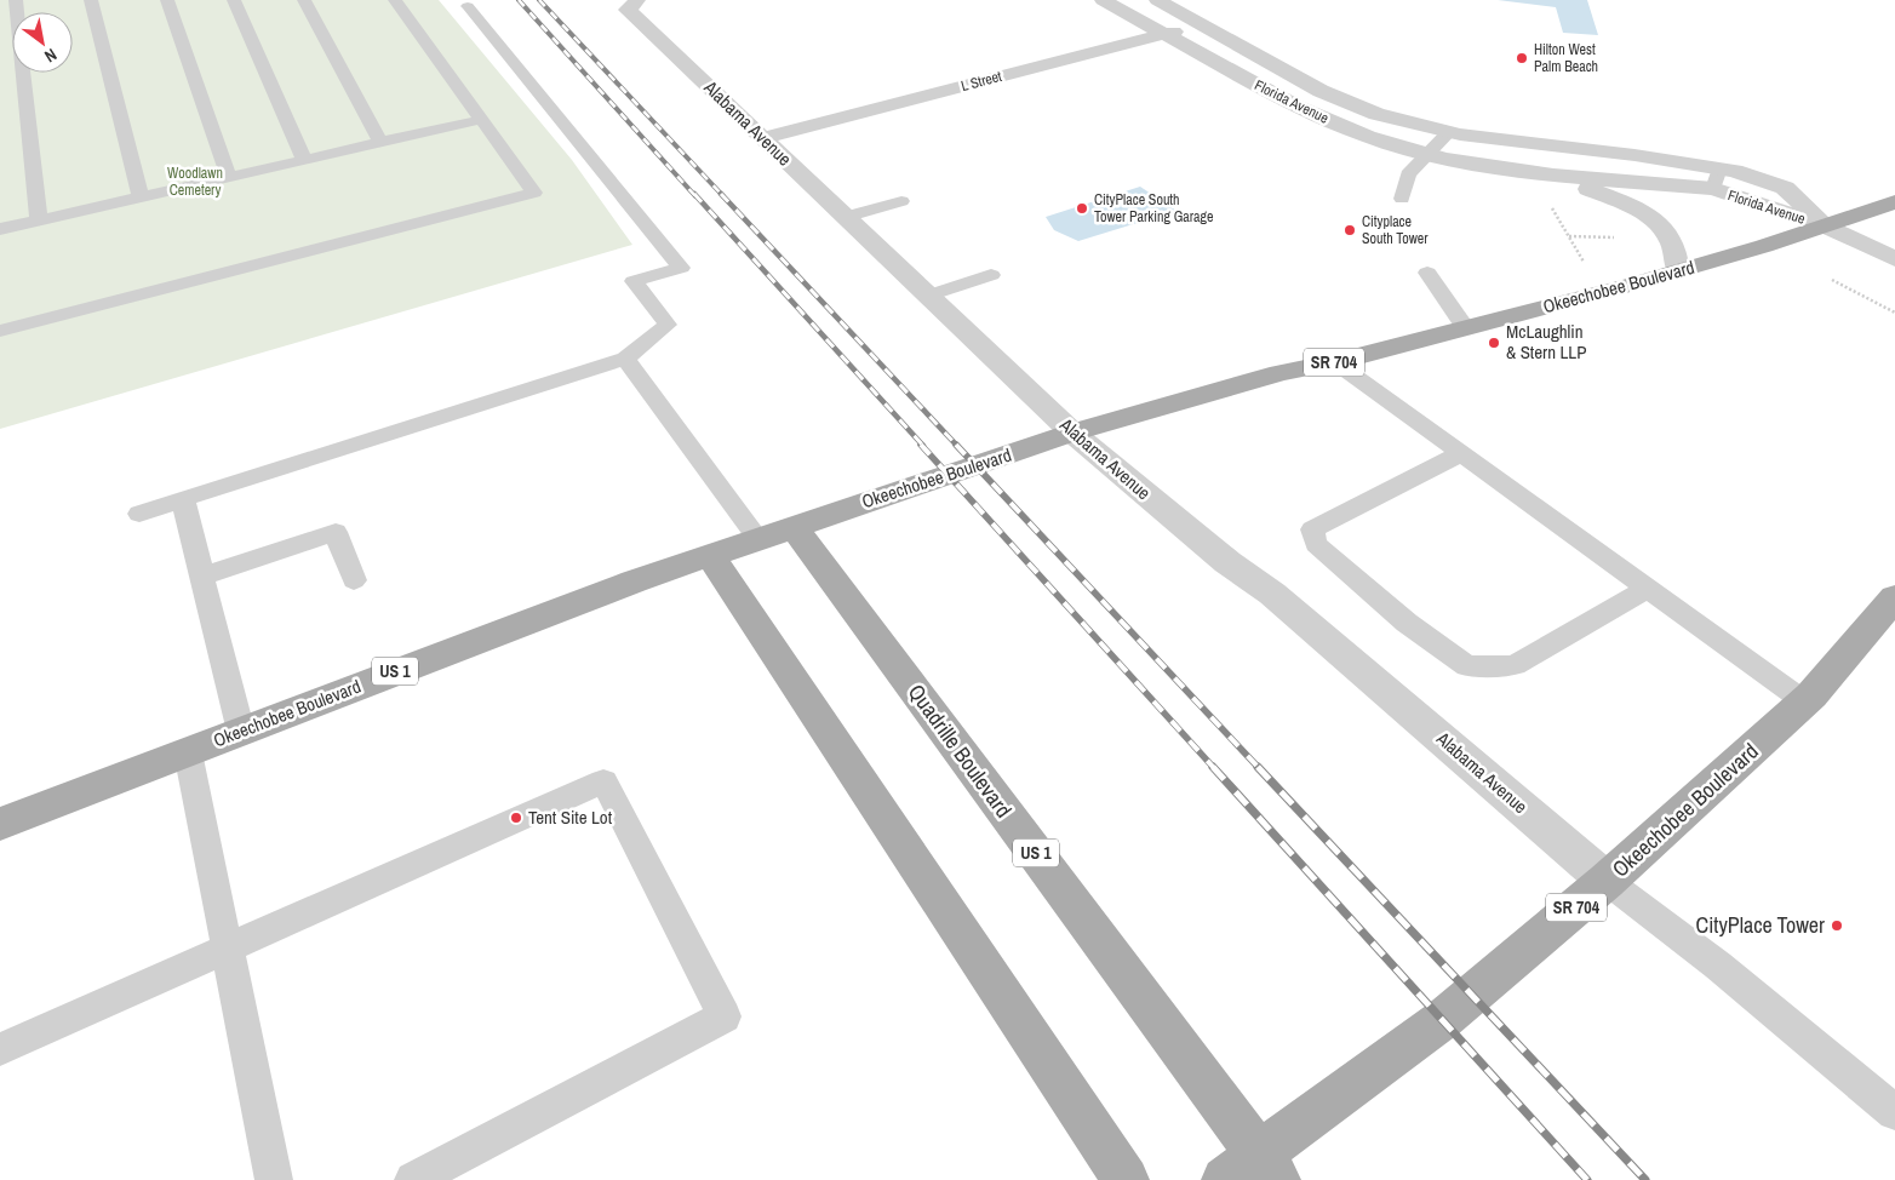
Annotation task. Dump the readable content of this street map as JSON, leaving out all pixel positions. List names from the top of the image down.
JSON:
{
  "streets": {
    "main road": [
      "Okeechobee Boulevard",
      "SR 704",
      "US 1",
      "Quadrille Boulevard"
    ],
    "street": ["L Street", "Florida Avenue", "Alabama Avenue"]
  },
  "crossings": [
    ["L Street", "Florida Avenue"],
    ["L Street", "Alabama Avenue"],
    ["Florida Avenue", "Okeechobee Boulevard"],
    ["Alabama Avenue", "Okeechobee Boulevard"],
    ["Okeechobee Boulevard", "Quadrille Boulevard"]
  ],
  "parks": ["Woodlawn Cemetery"],
  "places": [
    "Hilton West Palm Beach",
    "CityPlace South Tower Parking Garage",
    "Cityplace South Tower",
    "McLaughlin & Stern LLP",
    "Tent Site Lot",
    "CityPlace Tower"
  ],
  "north": "bottom right"
}
